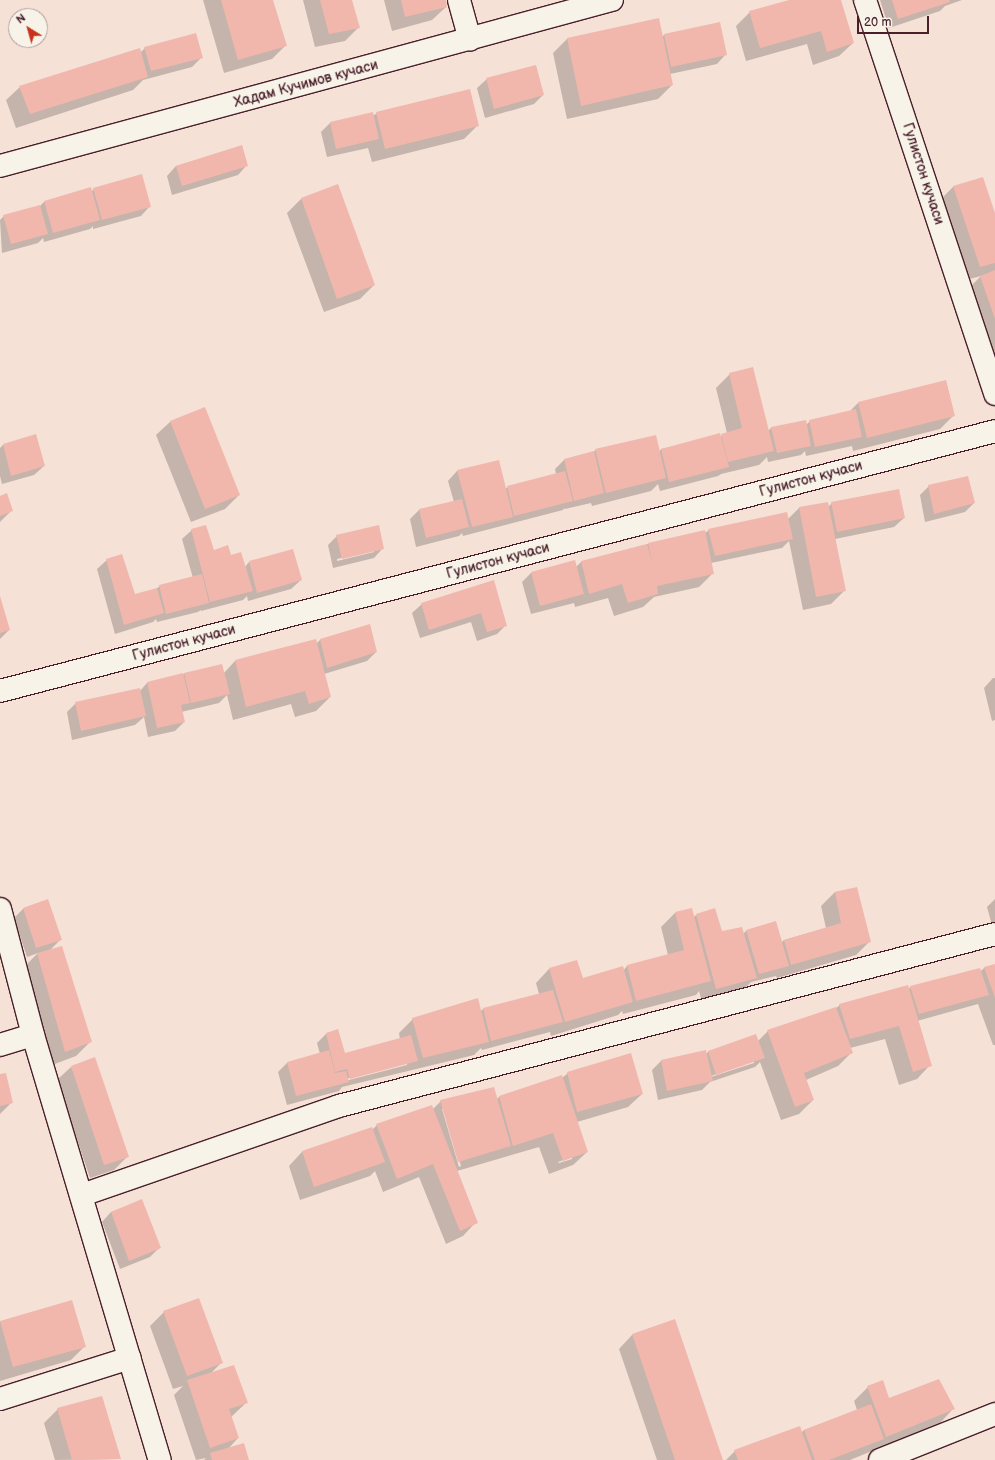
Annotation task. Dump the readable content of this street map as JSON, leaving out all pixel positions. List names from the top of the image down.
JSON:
{
  "streets": {
    "street": ["Хадам Кучимов кучаси", "Гулистон кучаси"]
  },
  "scale_bar": "20 m",
  "north": "top left"
}
